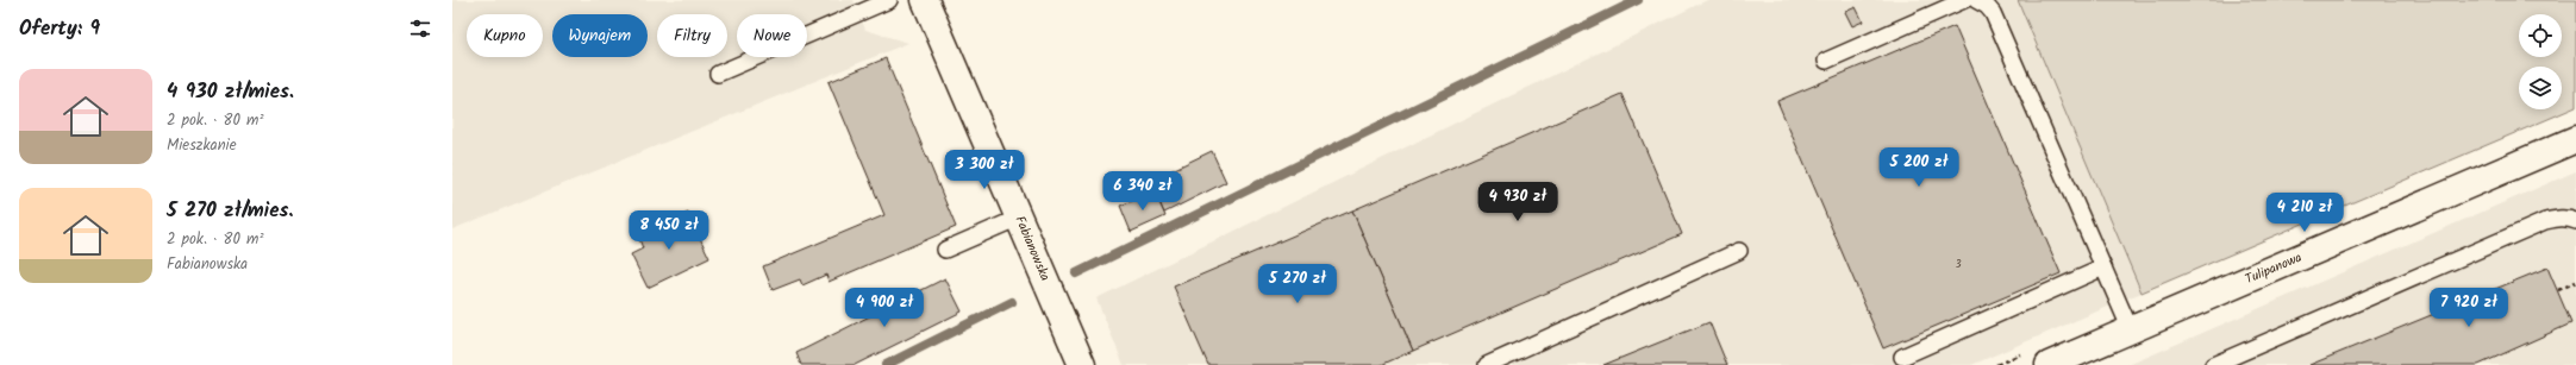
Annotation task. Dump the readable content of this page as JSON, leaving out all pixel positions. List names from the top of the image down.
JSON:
{
  "streets": {
    "street": ["Fabianowska", "Tulipanowa"]
  },
  "house_numbers": ["3"],
  "page": {
    "heading": "Oferty: 9",
    "chip": [
      "Kupno",
      "Wynajem",
      "Filtry",
      "Nowe"
    ],
    "list": [
      {
        "name": "4 930 zł/mies.",
        "note": "2 pok. · 80 m² · Mieszkanie"
      },
      {
        "name": "5 270 zł/mies.",
        "note": "2 pok. · 80 m² · Fabianowska"
      }
    ],
    "price": [
      "5 200 zł",
      "3 300 zł",
      "6 340 zł",
      "4 930 zł",
      "4 210 zł",
      "8 450 zł",
      "5 270 zł",
      "4 900 zł",
      "7 920 zł"
    ]
  }
}
